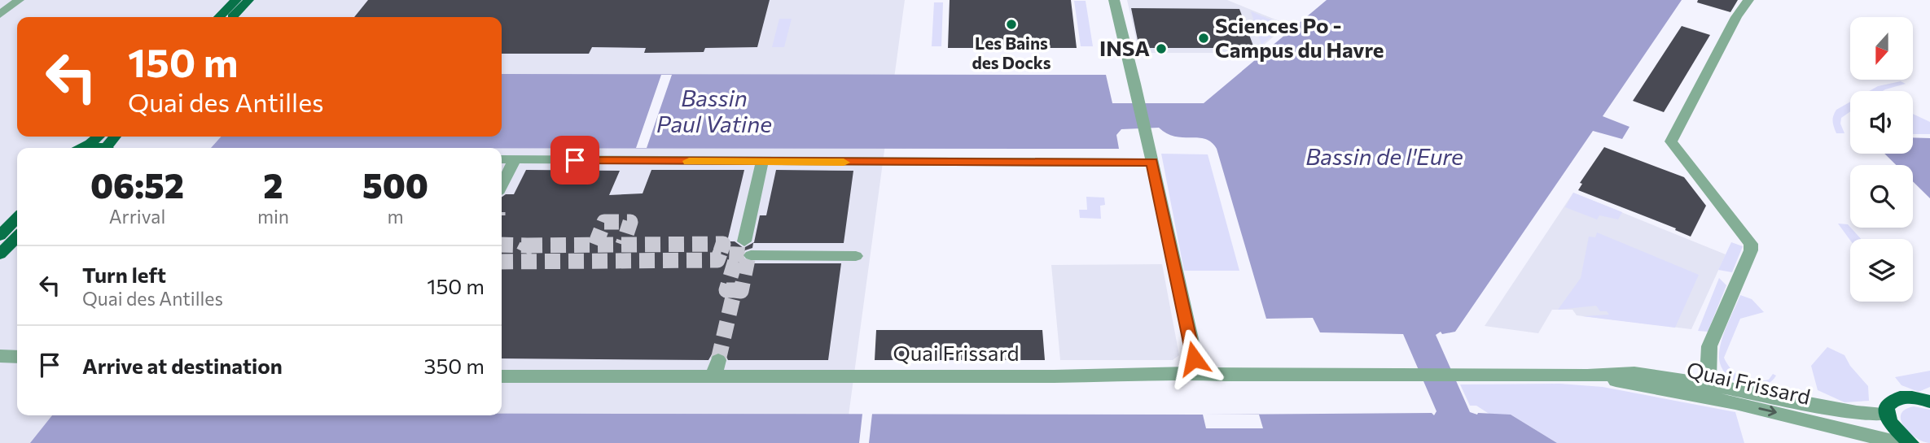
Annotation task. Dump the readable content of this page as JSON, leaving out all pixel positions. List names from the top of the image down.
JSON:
{
  "streets": {
    "street": ["Quai Frissard"]
  },
  "water": ["Bassin Paul Vatine", "Bassin de l'Eure"],
  "places": ["Les Bains des Docks", "Sciences Po - Campus du Havre", "INSA"],
  "north": "bottom",
  "page": {
    "turn": ["150 m", "Quai des Antilles"],
    "eta": [
      "06:52",
      "Arrival",
      "2",
      "min",
      "500",
      "m"
    ],
    "list": [
      {
        "name": "Turn left",
        "note": "Quai des Antilles",
        "value": "150 m"
      },
      {
        "name": "Arrive at destination",
        "value": "350 m"
      }
    ]
  }
}
